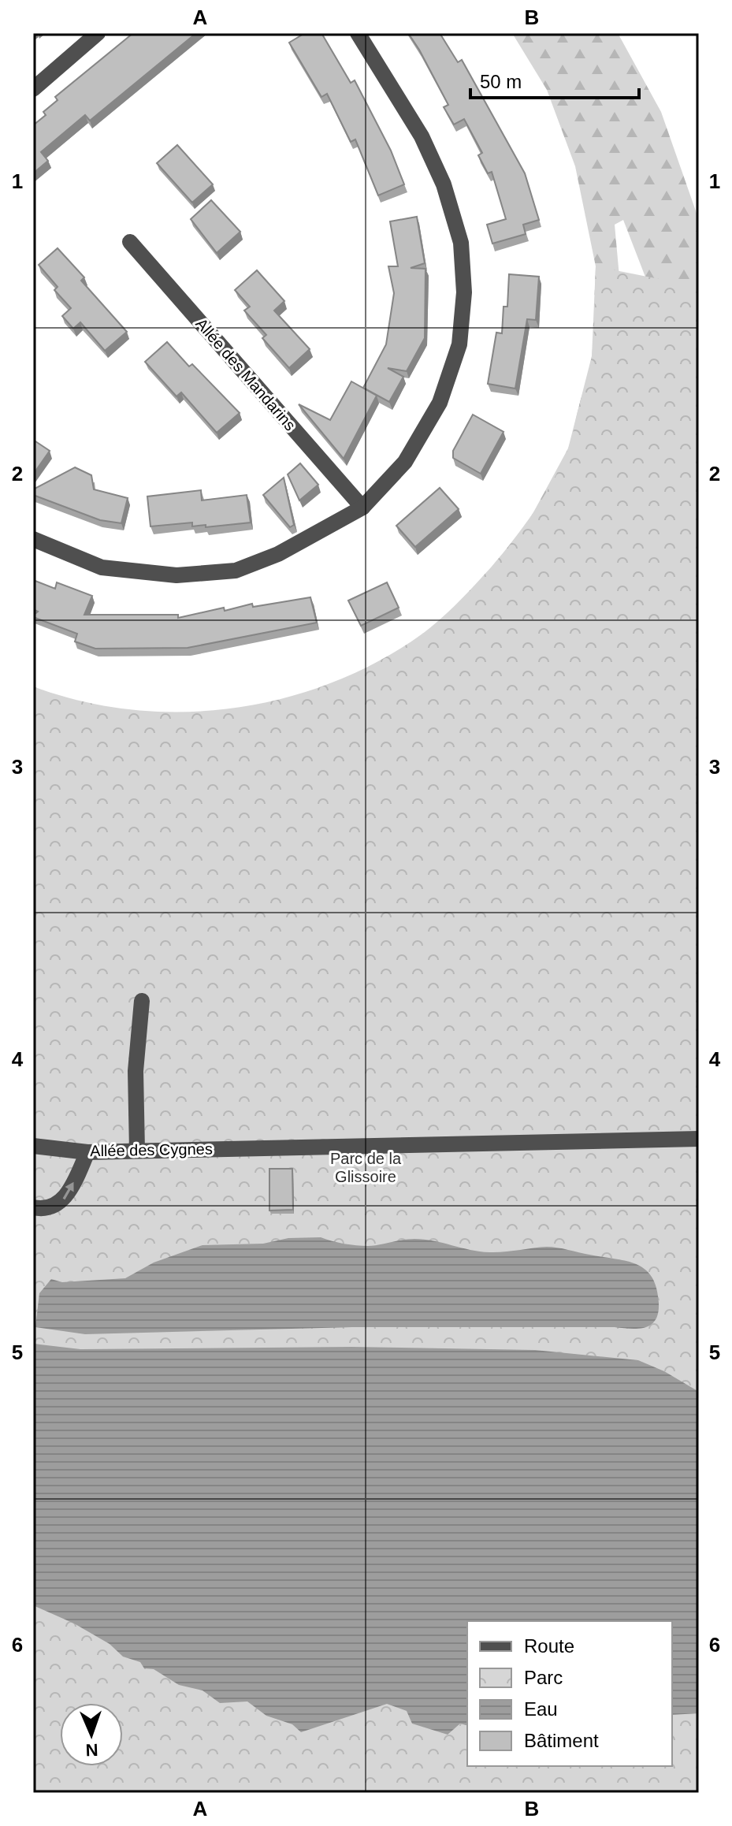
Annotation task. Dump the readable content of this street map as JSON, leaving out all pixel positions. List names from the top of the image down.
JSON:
{
  "streets": {
    "street": ["Allée des Mandarins", "Allée des Cygnes"]
  },
  "parks": ["Parc de la Glissoire"],
  "legend": [
    "Route",
    "Parc",
    "Eau",
    "Bâtiment"
  ],
  "scale_bar": "50 m",
  "north": "bottom",
  "grid": {
    "columns": ["A", "B"],
    "rows": [
      "1",
      "2",
      "3",
      "4",
      "5",
      "6"
    ]
  }
}
